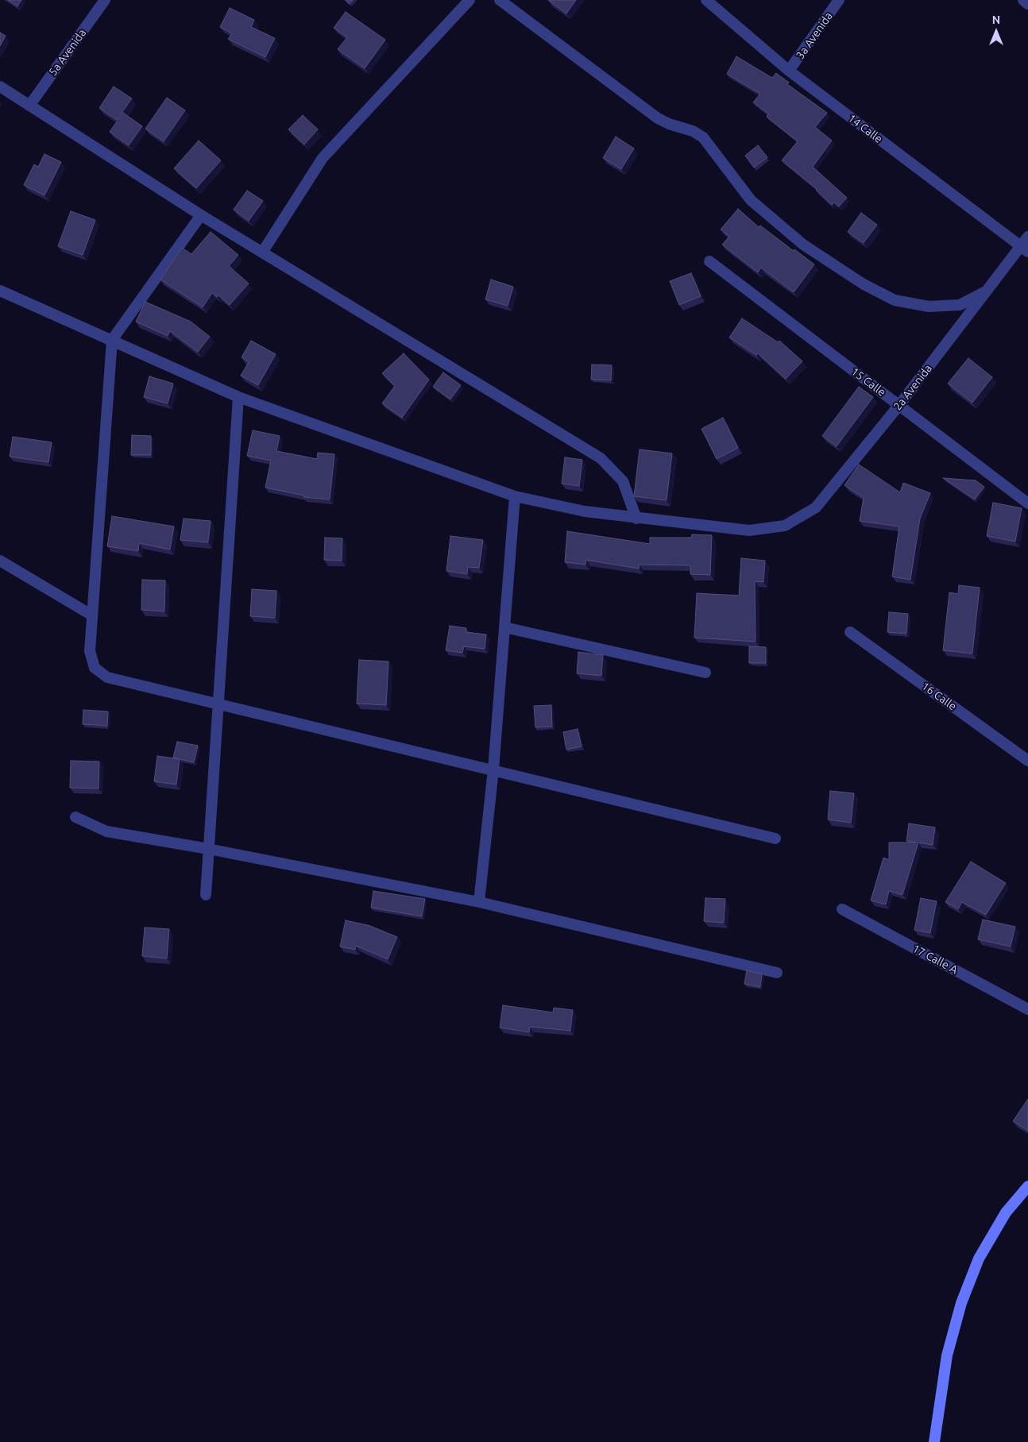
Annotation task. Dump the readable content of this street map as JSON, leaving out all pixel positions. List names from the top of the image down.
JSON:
{
  "streets": {
    "street": [
      "3a Avenida",
      "5a Avenida",
      "14 Calle",
      "15 Calle",
      "2a Avenida",
      "16 Calle",
      "17 Calle A"
    ]
  },
  "crossings": [
    ["3a Avenida", "14 Calle"],
    ["14 Calle", "2a Avenida"],
    ["15 Calle", "2a Avenida"]
  ],
  "north": "top"
}
